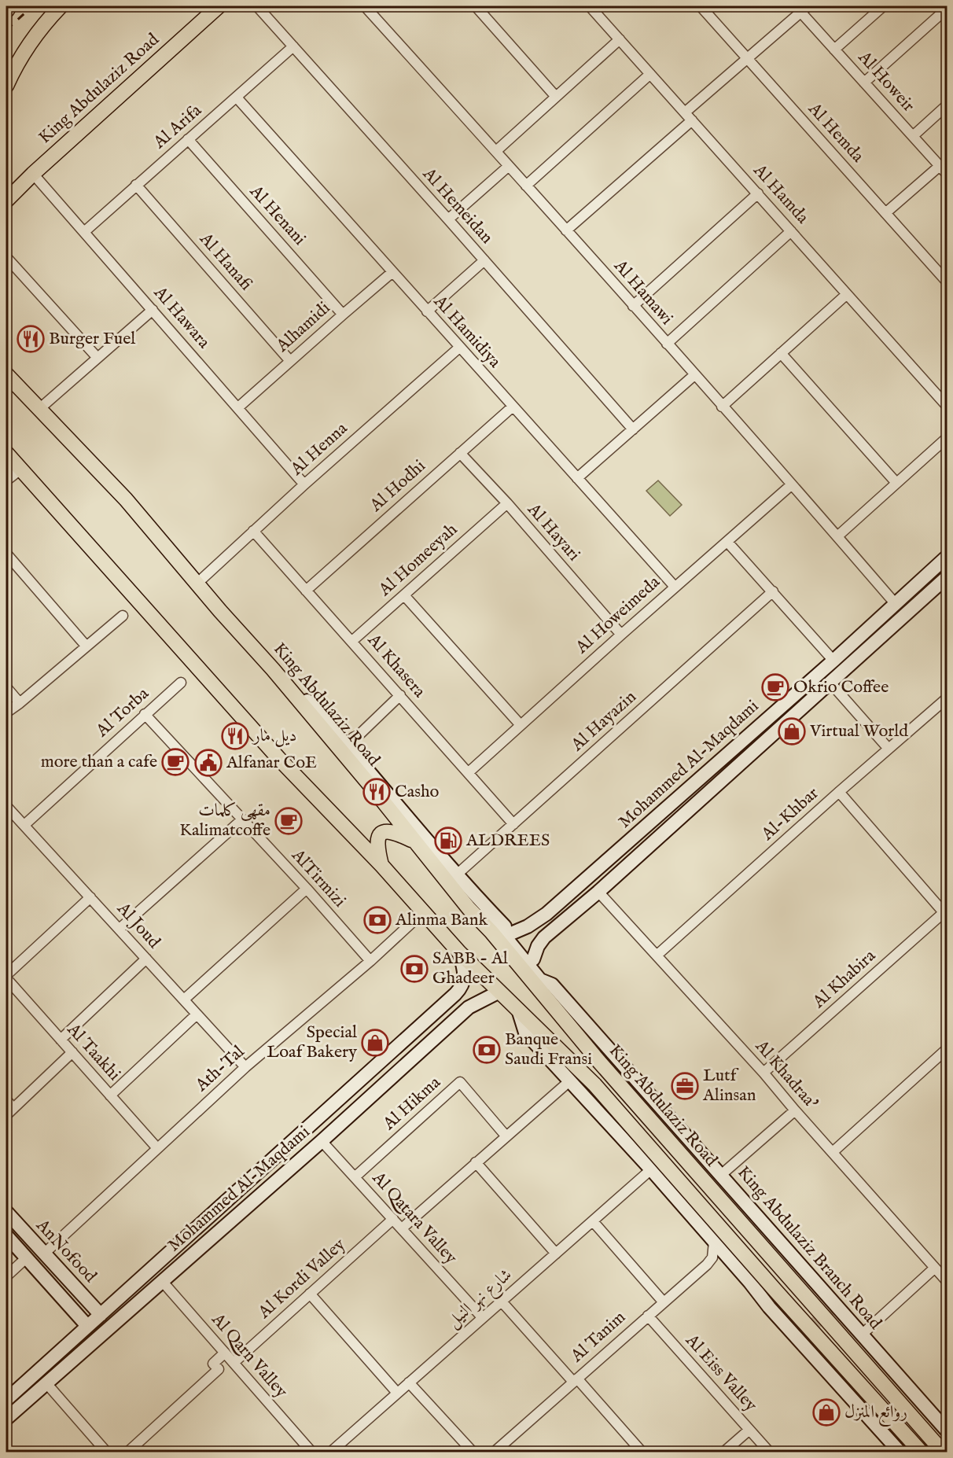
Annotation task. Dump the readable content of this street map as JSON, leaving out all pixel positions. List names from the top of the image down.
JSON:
{
  "streets": {
    "main road": ["King Abdulaziz Road"],
    "street": [
      "Al Howeir",
      "Al Arifa",
      "Al Hemda",
      "Al Hamda",
      "Al Hemeidan",
      "Al Henani",
      "Al Hanafi",
      "Al Hamawi",
      "Al Hawara",
      "Alhamidi",
      "Al Hamidiya",
      "Al Henna",
      "Al Hodhi",
      "Al Hayari",
      "Al Homeeyah",
      "Al Howeimeda",
      "Al Khasera",
      "Al Torba",
      "Al Hayazin",
      "Mohammed Al-Maqdami",
      "Al-Khbar",
      "AlTirmizi",
      "Al Joud",
      "Al Khabira",
      "Al Taakhi",
      "Ath-Tal",
      "Al Khadraa'",
      "Al Hikma",
      "Al Qatara Valley",
      "King Abdulaziz Branch Road",
      "AnNofood",
      "Al Kordi Valley",
      "شارع نهر النيل",
      "Al Tanim",
      "Al Qarn Valley",
      "Al Eiss Valley"
    ]
  },
  "crossings": [
    ["King Abdulaziz Road", "Al Hawara"],
    ["King Abdulaziz Road", "Mohammed Al-Maqdami"],
    ["King Abdulaziz Road", "Ath-Tal"],
    ["King Abdulaziz Road", "King Abdulaziz Branch Road"],
    ["Al Arifa", "Al Hemeidan"],
    ["Al Arifa", "Al Henani"],
    ["Al Arifa", "Al Hanafi"],
    ["Al Arifa", "Al Hawara"],
    ["Al Arifa", "Al Hamidiya"],
    ["Al Henani", "Alhamidi"],
    ["Al Hanafi", "Alhamidi"],
    ["Al Hamawi", "Al Howeimeda"],
    ["Al Hamawi", "Mohammed Al-Maqdami"],
    ["Al Hawara", "Alhamidi"],
    ["Al Hawara", "Al Henna"],
    ["Alhamidi", "Al Hamidiya"],
    ["Al Hamidiya", "Al Henna"],
    ["Al Hamidiya", "Al Hodhi"],
    ["Al Hamidiya", "Al Howeimeda"],
    ["Al Henna", "Al Khasera"],
    ["Al Hodhi", "Al Hayari"],
    ["Al Hodhi", "Al Khasera"],
    ["Al Hayari", "Al Homeeyah"],
    ["Al Hayari", "Al Howeimeda"],
    ["Al Homeeyah", "Al Khasera"],
    ["Al Howeimeda", "Al Khasera"],
    ["Al Khasera", "Al Hayazin"],
    ["Al Torba", "AlTirmizi"],
    ["Al Torba", "Al Joud"],
    ["Mohammed Al-Maqdami", "Al Khadraa'"],
    ["Mohammed Al-Maqdami", "Al Qatara Valley"],
    ["Mohammed Al-Maqdami", "AnNofood"],
    ["Mohammed Al-Maqdami", "Al Qarn Valley"],
    ["Al-Khbar", "Al Khadraa'"],
    ["AlTirmizi", "Ath-Tal"],
    ["Al Joud", "Ath-Tal"],
    ["Al Khabira", "Al Khadraa'"],
    ["Al Taakhi", "Ath-Tal"],
    ["Ath-Tal", "AnNofood"],
    ["Al Hikma", "Al Qatara Valley"],
    ["Al Qatara Valley", "Al Kordi Valley"],
    ["Al Qatara Valley", "شارع نهر النيل"],
    ["Al Kordi Valley", "Al Qarn Valley"],
    ["Al Tanim", "Al Eiss Valley"]
  ],
  "places": {
    "restaurant": ["Burger Fuel", "ديل مار", "Casho"],
    "cafe": ["Okrio Coffee", "more than a cafe", "مقهى كلمات Kalimatcoffe"],
    "shop": ["Virtual World", "Special Loaf Bakery", "روائع المنزل"],
    "public building": ["Alfanar CoE"],
    "fuel station": ["ALDREES"],
    "bank": ["Alinma Bank", "SABB - Al Ghadeer", "Banque Saudi Fransi"],
    "office": ["Lutf Alinsan"]
  }
}
